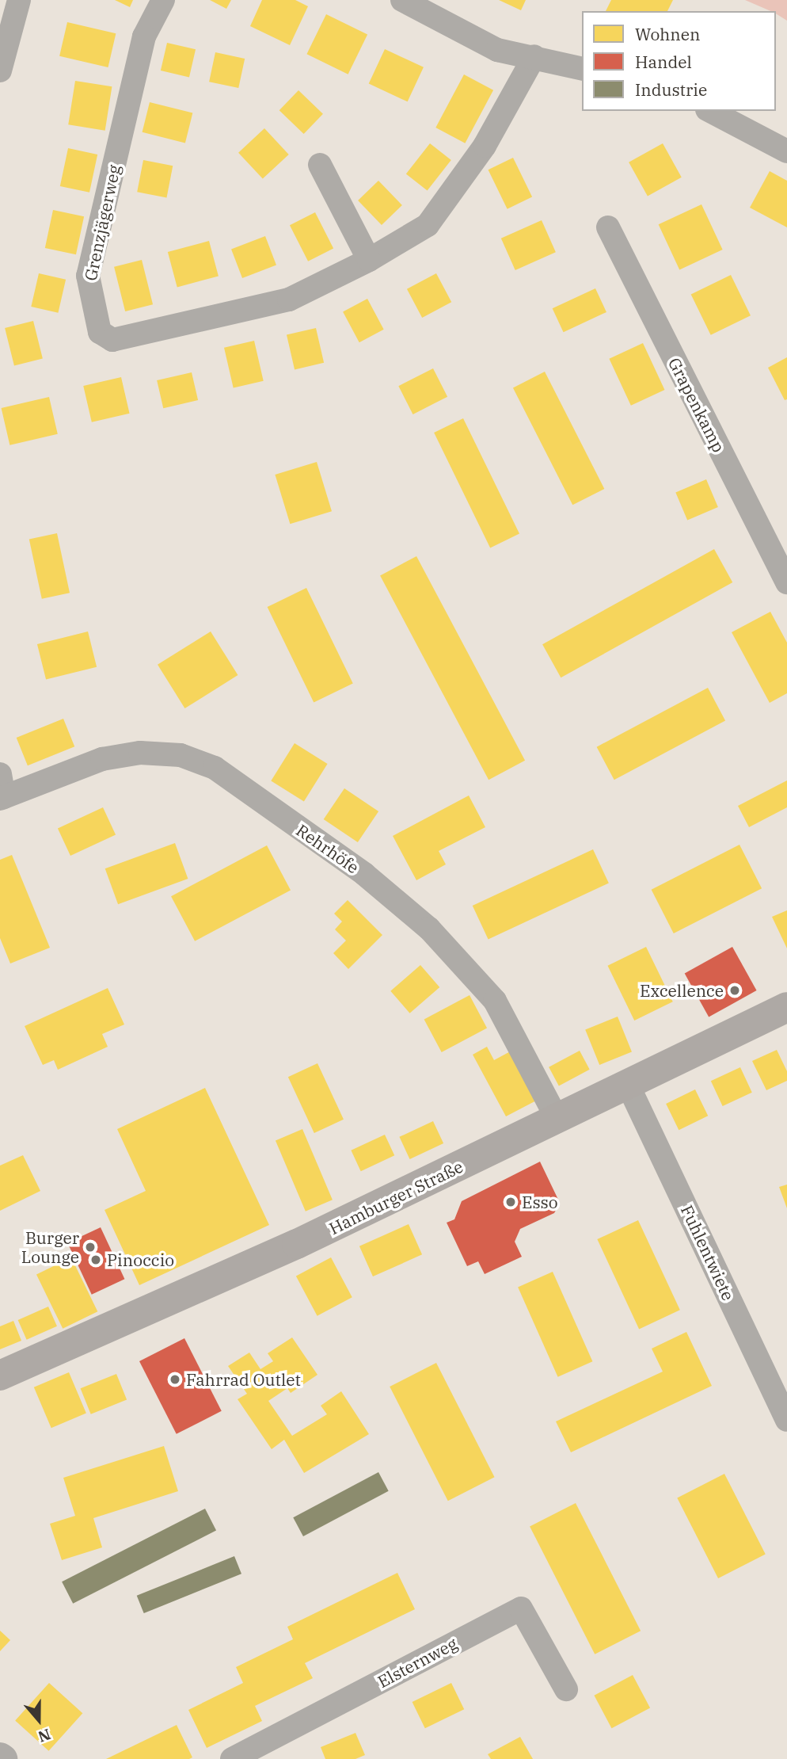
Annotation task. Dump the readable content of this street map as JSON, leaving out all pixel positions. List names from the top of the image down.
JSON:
{
  "streets": {
    "main road": ["Hamburger Straße"],
    "street": [
      "Grenzjägerweg",
      "Grapenkamp",
      "Rehrhöfe",
      "Fuhlentwiete",
      "Elsternweg"
    ]
  },
  "crossings": [
    ["Rehrhöfe", "Hamburger Straße"],
    ["Hamburger Straße", "Fuhlentwiete"]
  ],
  "places": [
    "Excellence",
    "Esso",
    "Burger Lounge",
    "Pinoccio",
    "Fahrrad Outlet"
  ],
  "legend": ["Wohnen", "Handel", "Industrie"],
  "north": "bottom"
}
